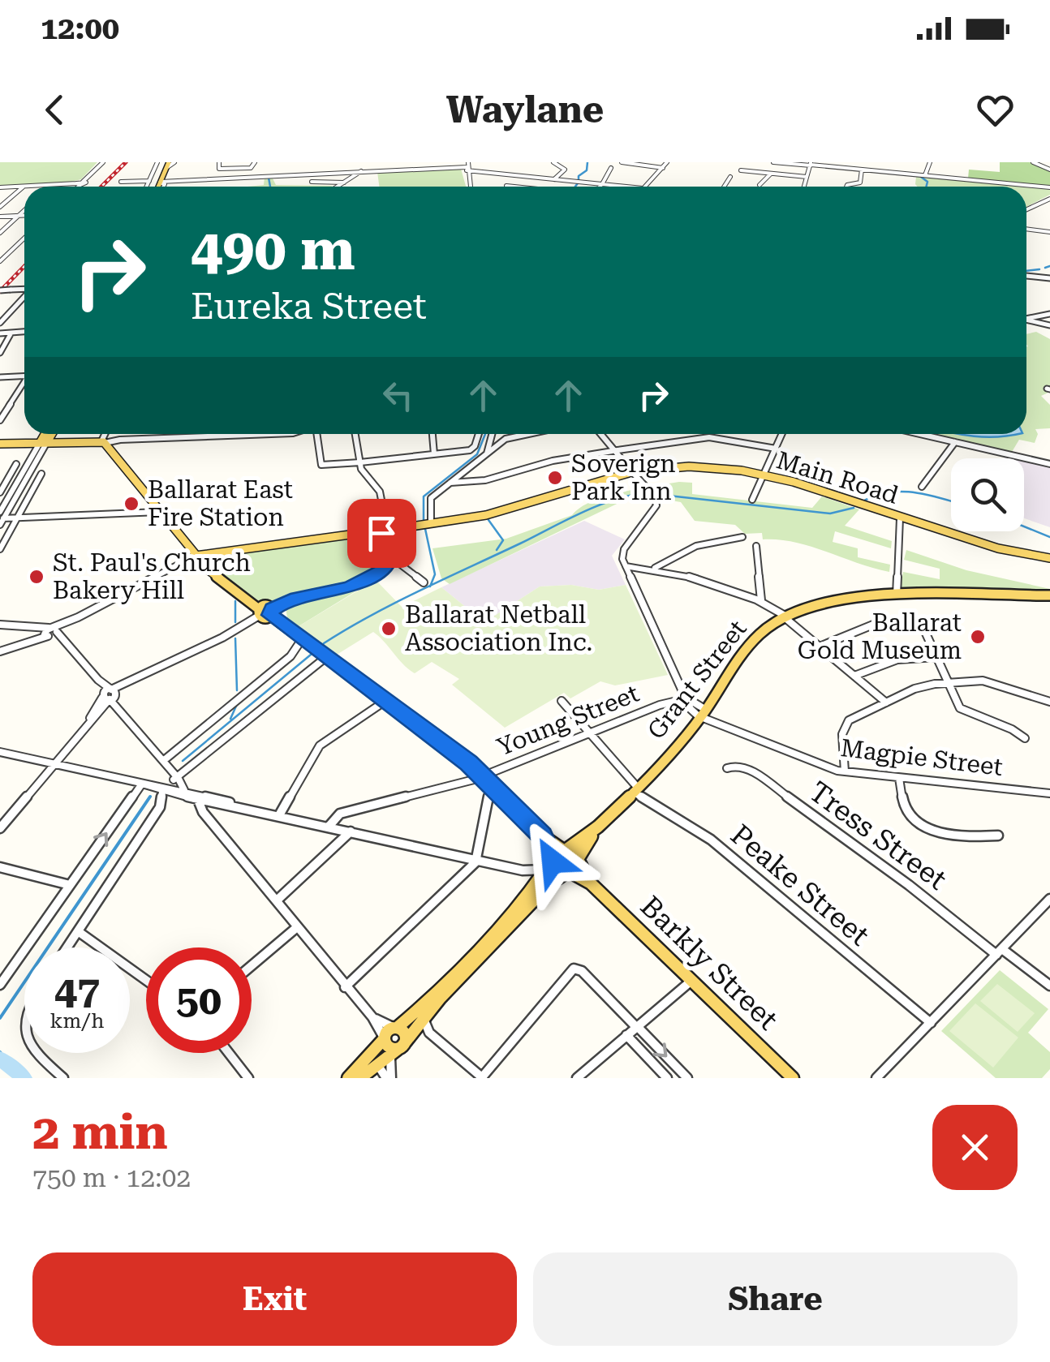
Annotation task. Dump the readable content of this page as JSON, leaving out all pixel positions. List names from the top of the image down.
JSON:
{
  "streets": {
    "main road": ["Main Road", "Grant Street", "Barkly Street"],
    "street": [
      "Young Street",
      "Magpie Street",
      "Tress Street",
      "Peake Street"
    ]
  },
  "crossings": [
    ["Grant Street", "Magpie Street"],
    ["Grant Street", "Peake Street"],
    ["Grant Street", "Barkly Street"],
    ["Young Street", "Peake Street"]
  ],
  "places": [
    "Soverign Park Inn",
    "Ballarat East Fire Station",
    "St. Paul's Church Bakery Hill",
    "Ballarat Netball Association Inc.",
    "Ballarat Gold Museum"
  ],
  "page": {
    "status": "12:00",
    "header": "Waylane",
    "turn": ["490 m", "Eureka Street"],
    "speed": "47 km/h",
    "limit": "50",
    "heading": ["2 min", "750 m · 12:02"],
    "buttons": ["Exit", "Share"]
  }
}
